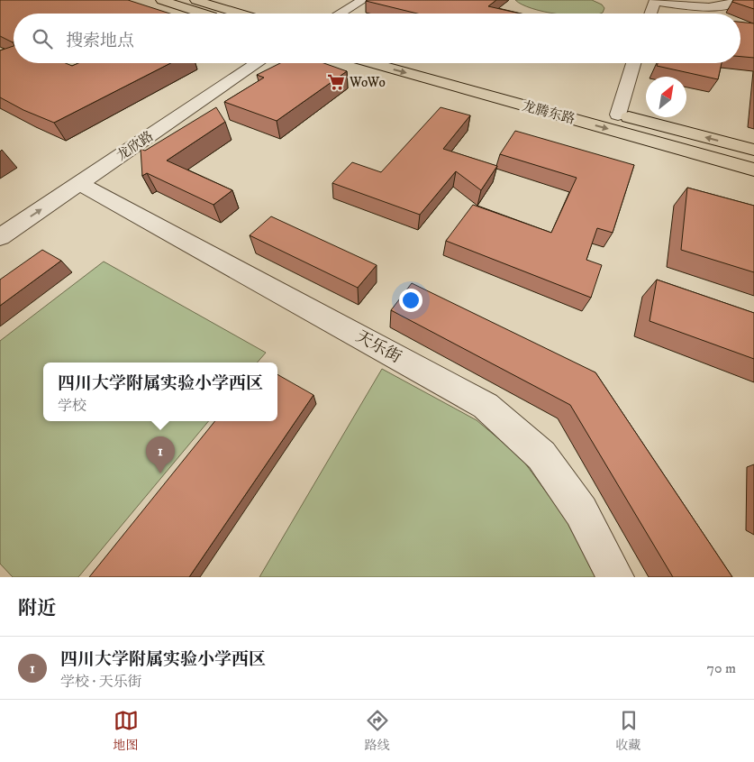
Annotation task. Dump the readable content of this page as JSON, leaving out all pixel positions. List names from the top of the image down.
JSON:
{
  "streets": {
    "main road": ["龙腾东路"],
    "street": ["龙欣路", "天乐街"]
  },
  "crossings": [
    ["龙欣路", "天乐街"]
  ],
  "places": {
    "supermarket": ["WoWo"]
  },
  "north": "top right",
  "page": {
    "search": "搜索地点",
    "popup": ["四川大学附属实验小学西区", "学校"],
    "pins": "1",
    "heading": "附近",
    "list": [
      {
        "mark": "1",
        "name": "四川大学附属实验小学西区",
        "note": "学校 · 天乐街",
        "value": "70 m"
      }
    ],
    "nav": ["地图", "路线", "收藏"]
  }
}
